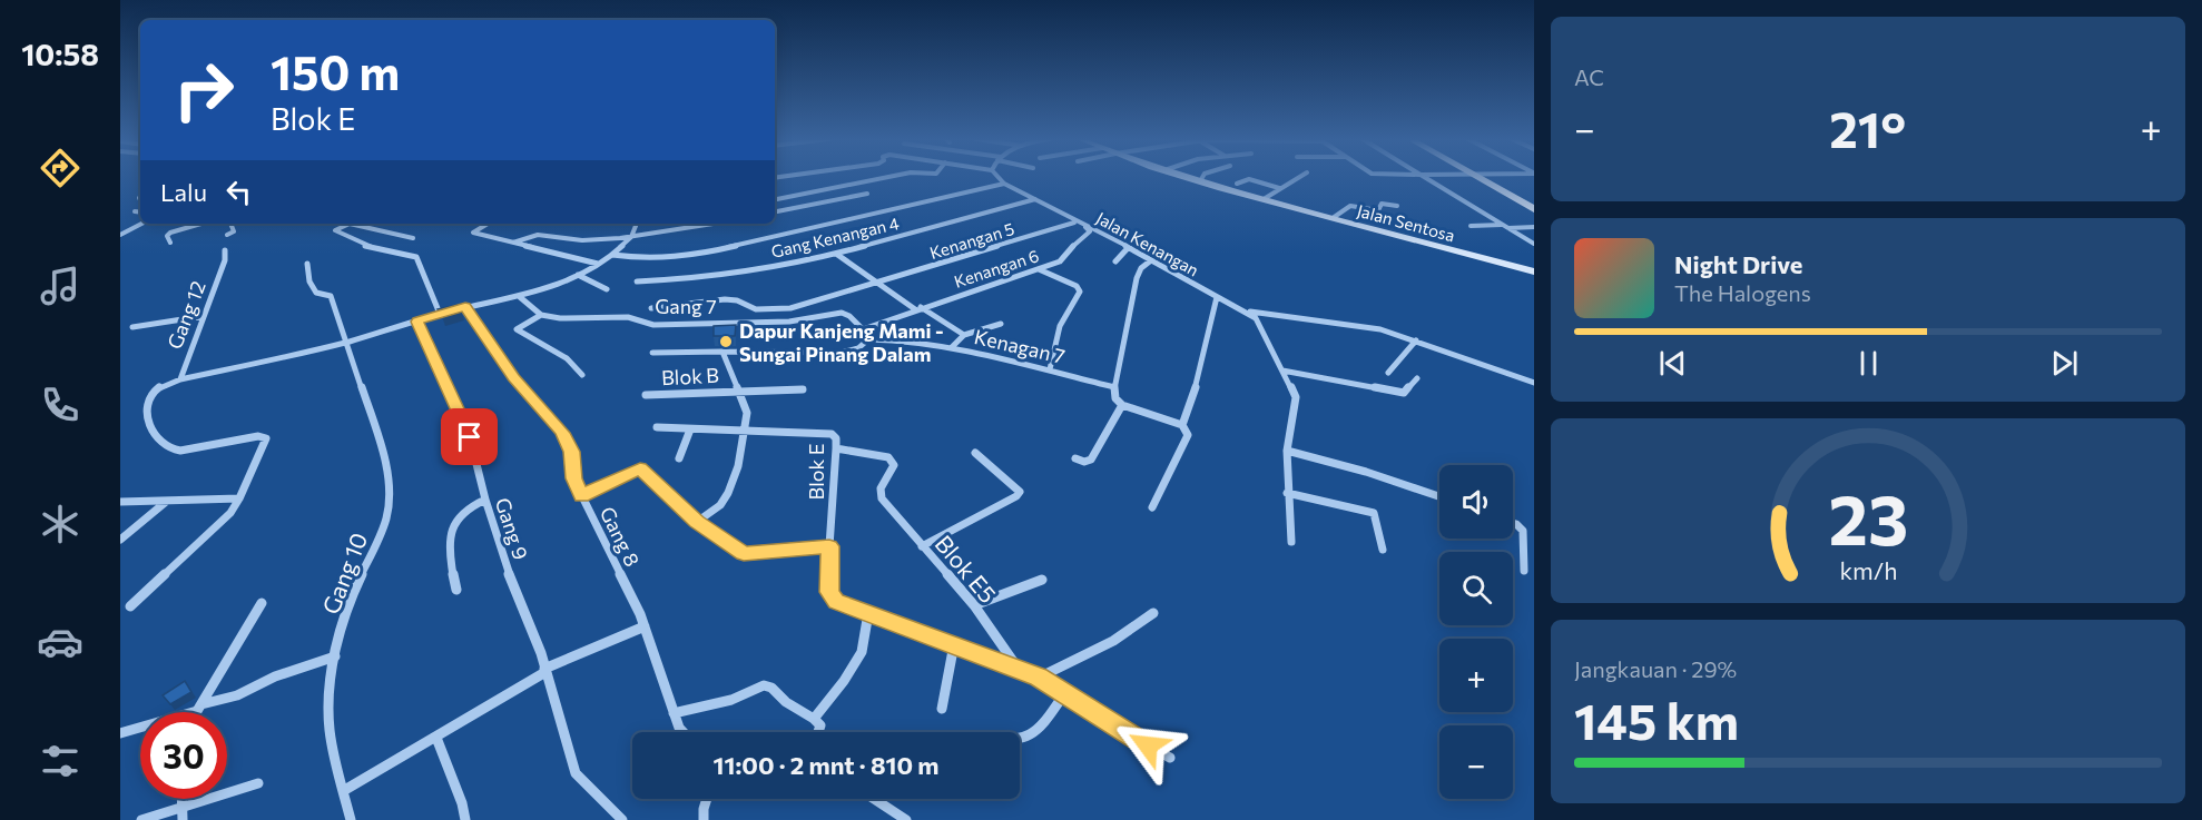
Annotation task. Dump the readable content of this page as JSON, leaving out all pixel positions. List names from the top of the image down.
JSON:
{
  "streets": {
    "street": [
      "Jalan Sentosa",
      "Gang Kenangan 4",
      "Kenangan 5",
      "Jalan Kenangan",
      "Kenangan 6",
      "Gang 7",
      "Gang 12",
      "Kenagan 7",
      "Blok B",
      "Blok E",
      "Gang 9",
      "Gang 8",
      "Blok E5",
      "Gang 10"
    ]
  },
  "crossings": [
    ["Gang Kenangan 4", "Jalan Kenangan"],
    ["Kenangan 5", "Kenangan 6"],
    ["Kenangan 6", "Gang 7"],
    ["Gang 12", "Gang 9"],
    ["Gang 12", "Gang 8"],
    ["Gang 12", "Gang 10"],
    ["Blok E", "Blok E5"]
  ],
  "places": ["Dapur Kanjeng Mami - Sungai Pinang Dalam"],
  "page": {
    "tabs": "10:58",
    "tile": [
      "AC",
      ["Jangkauan · 29%", "145 km"]
    ],
    "turn": ["150 m", "Blok E"],
    "heat": ["−", "21°", "+"],
    "then": "Lalu",
    "song": ["Night Drive", "The Halogens"],
    "map_buttons": ["+", "−"],
    "limit": "30",
    "trip": "11:00 · 2 mnt · 810 m",
    "gauge": ["23", "km/h"]
  }
}
